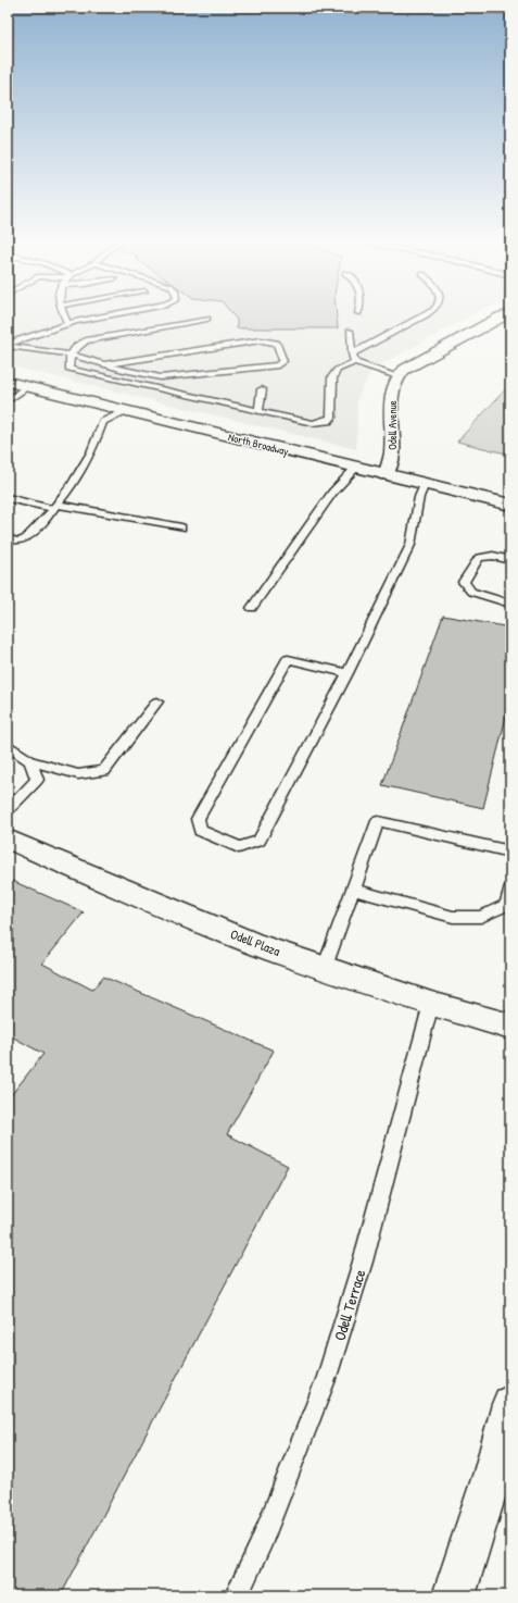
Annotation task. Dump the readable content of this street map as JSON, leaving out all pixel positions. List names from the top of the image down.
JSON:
{
  "streets": {
    "street": ["Odell Avenue", "North Broadway", "Odell Plaza"],
    "lane": ["Odell Terrace"]
  },
  "crossings": [
    ["Odell Avenue", "North Broadway"],
    ["Odell Plaza", "Odell Terrace"]
  ]
}
